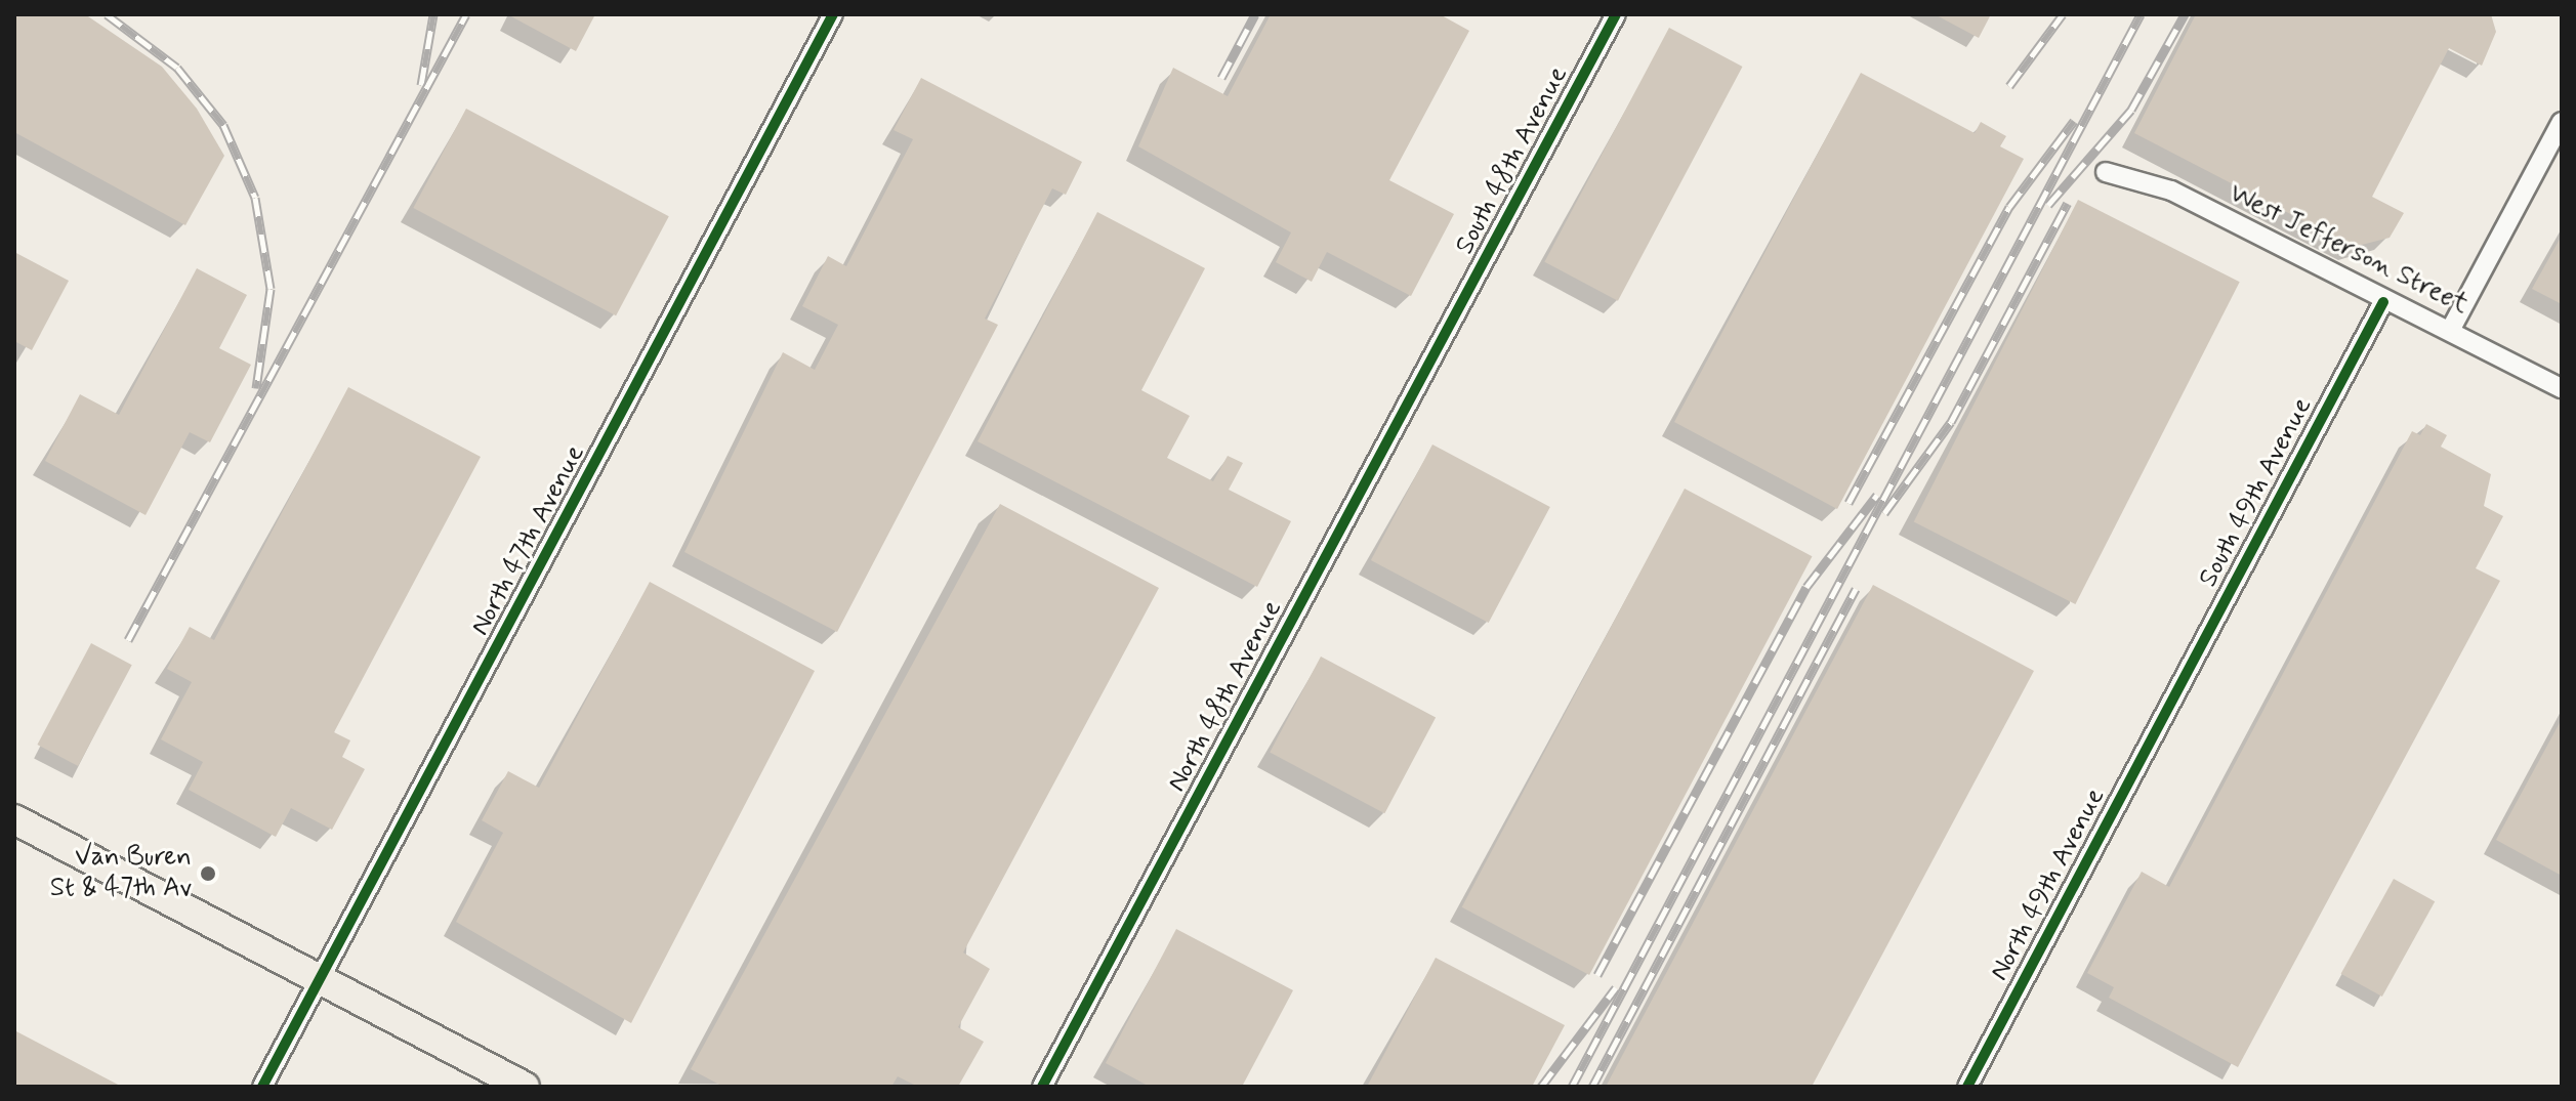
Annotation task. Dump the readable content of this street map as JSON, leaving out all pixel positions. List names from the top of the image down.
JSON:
{
  "streets": {
    "street": [
      "South 48th Avenue",
      "West Jefferson Street",
      "South 49th Avenue",
      "North 47th Avenue",
      "North 48th Avenue",
      "North 49th Avenue"
    ]
  },
  "crossings": [
    ["South 48th Avenue", "North 48th Avenue"],
    ["West Jefferson Street", "South 49th Avenue"],
    ["South 49th Avenue", "North 49th Avenue"]
  ],
  "places": ["Van Buren St & 47th Av"]
}
